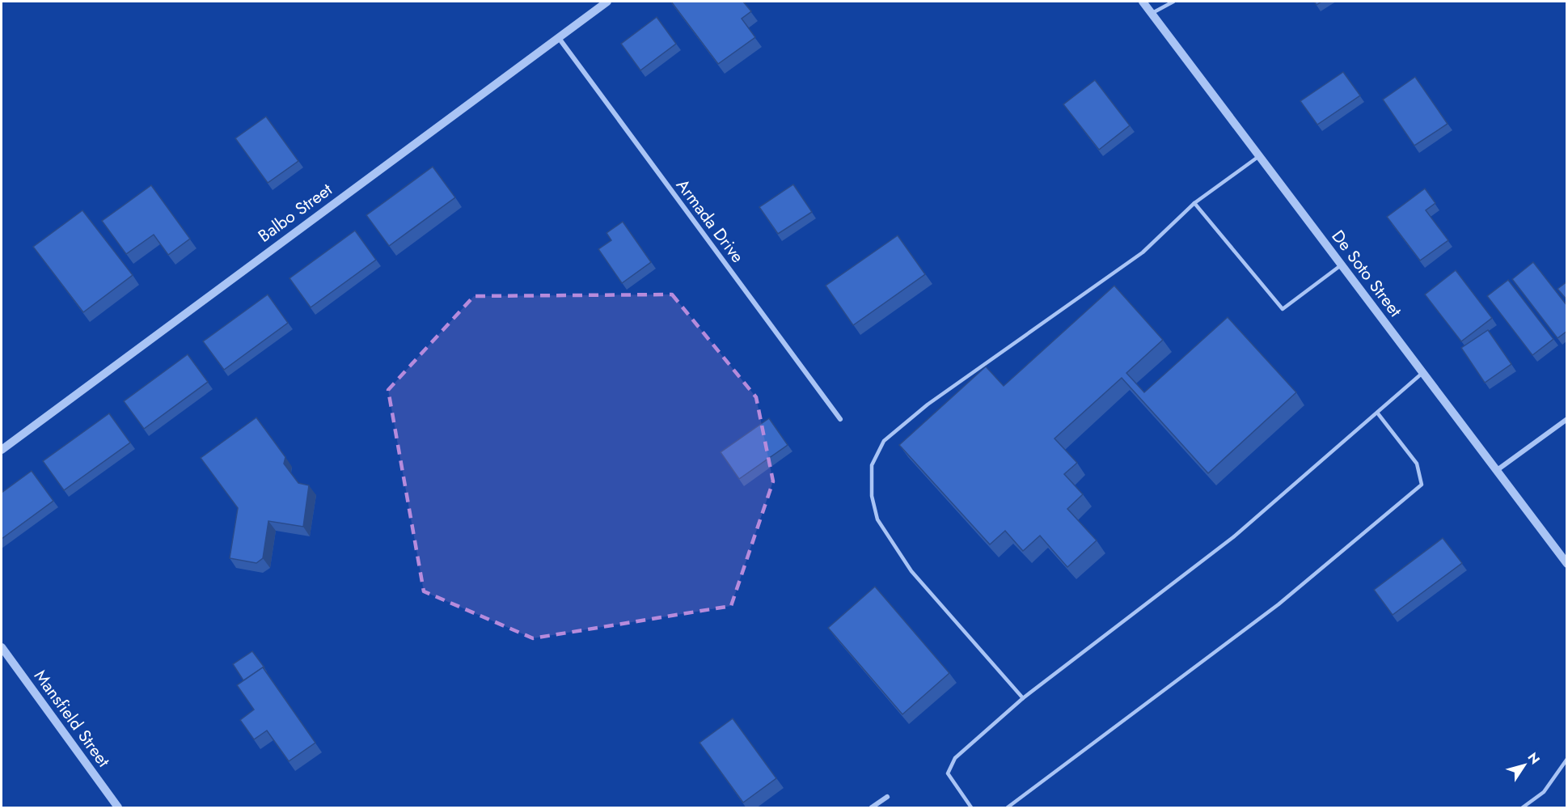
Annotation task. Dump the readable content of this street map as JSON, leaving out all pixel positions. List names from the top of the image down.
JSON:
{
  "streets": {
    "street": [
      "Balbo Street",
      "Armada Drive",
      "De Soto Street",
      "Mansfield Street"
    ]
  },
  "crossings": [
    ["Balbo Street", "Armada Drive"]
  ],
  "north": "top right"
}
